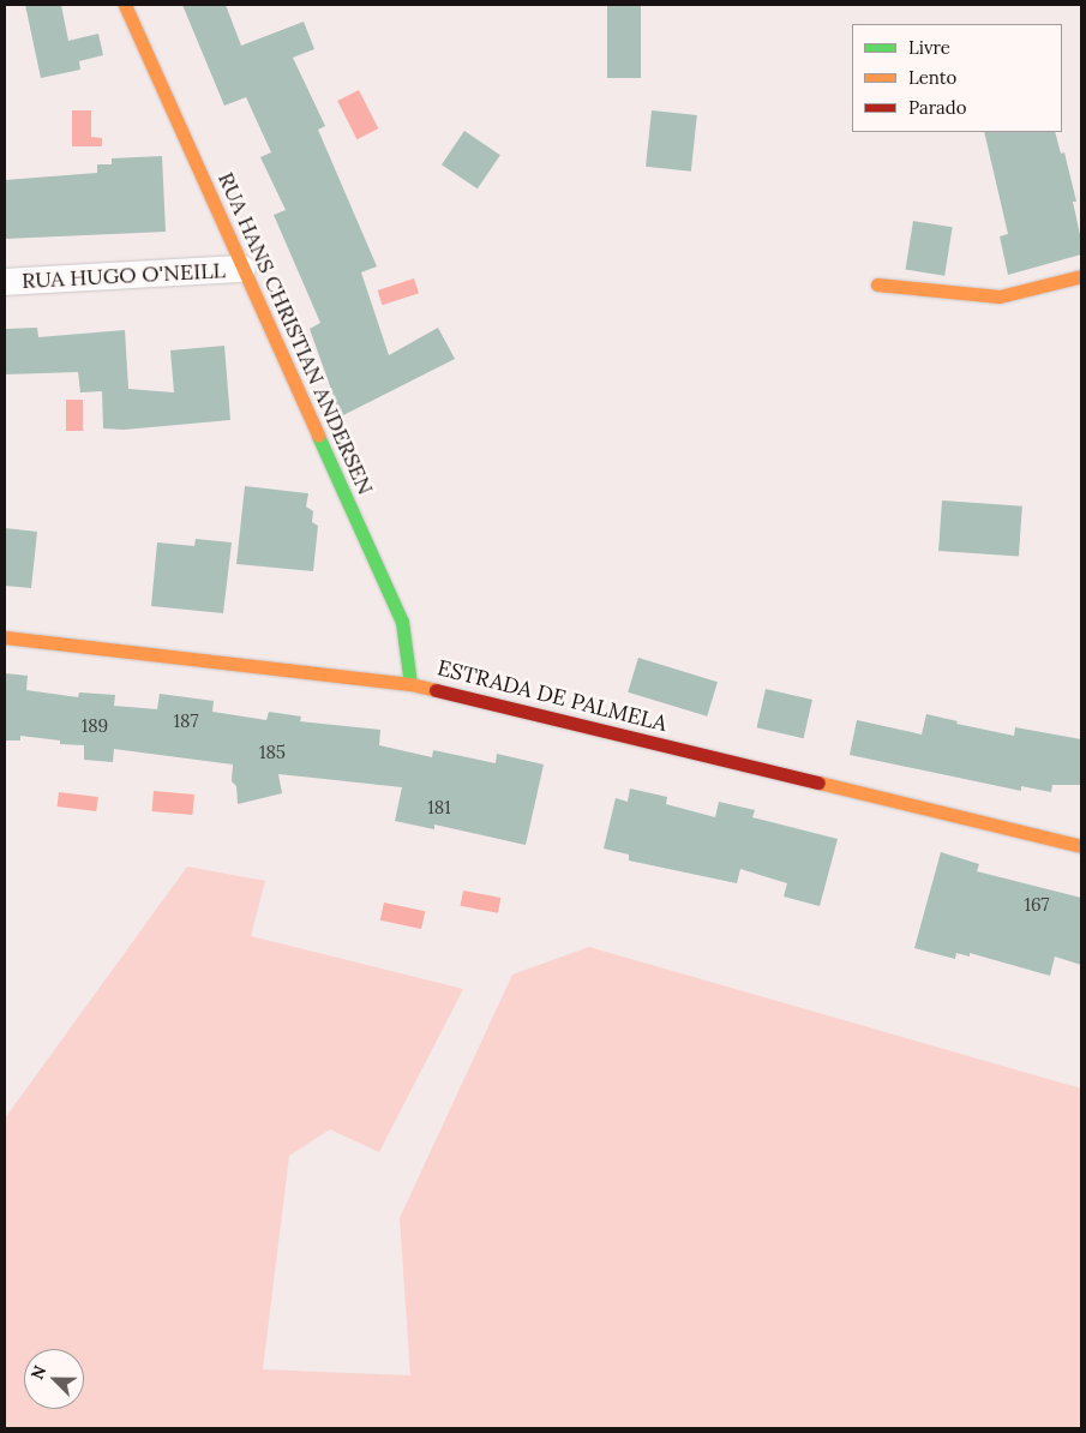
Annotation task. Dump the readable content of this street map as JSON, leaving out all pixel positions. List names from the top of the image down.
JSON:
{
  "streets": {
    "street": ["RUA HUGO O'NEILL", "RUA HANS CHRISTIAN ANDERSEN", "ESTRADA DE PALMELA"]
  },
  "crossings": [
    ["RUA HUGO O'NEILL", "RUA HANS CHRISTIAN ANDERSEN"],
    ["RUA HANS CHRISTIAN ANDERSEN", "ESTRADA DE PALMELA"]
  ],
  "house_numbers": [
    "187",
    "189",
    "185",
    "181",
    "167"
  ],
  "legend": ["Livre", "Lento", "Parado"],
  "north": "top left"
}
